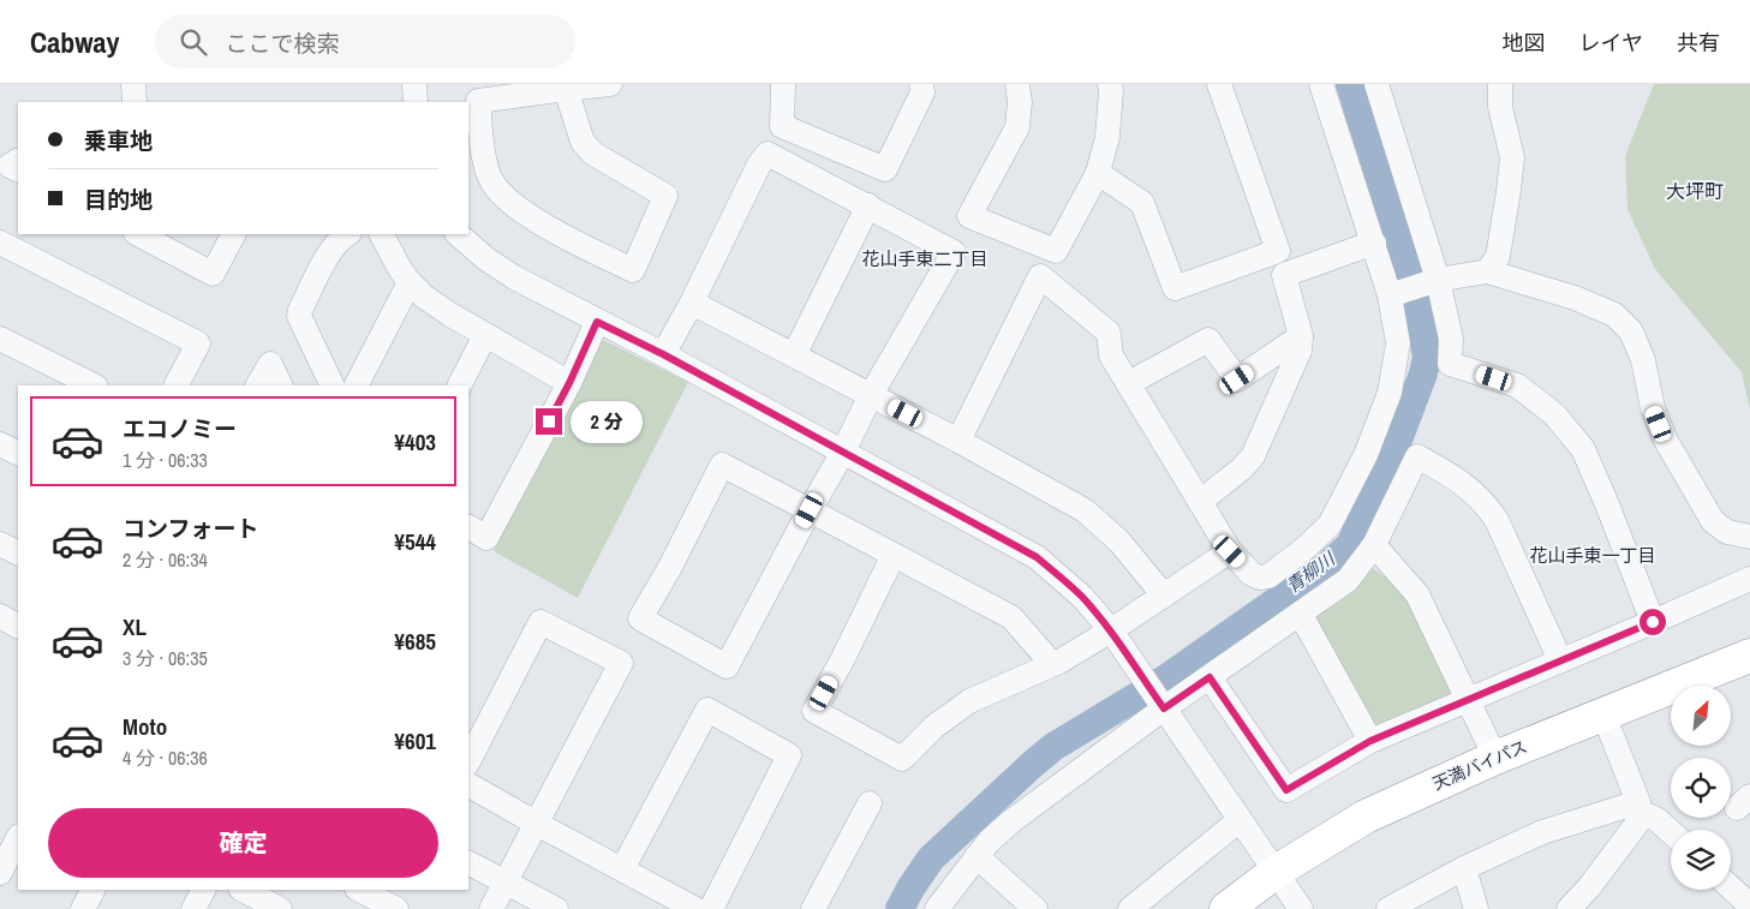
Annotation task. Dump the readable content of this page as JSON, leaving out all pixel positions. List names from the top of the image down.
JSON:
{
  "streets": {
    "highway": ["天満バイパス"]
  },
  "districts": ["大坪町", "花山手東二丁目", "花山手東一丁目"],
  "water": ["青柳川"],
  "north": "top right",
  "page": {
    "header": "Cabway",
    "search": "ここで検索",
    "nav": ["地図", "レイヤ", "共有"],
    "banner": ["乗車地", "目的地"],
    "list": [
      {
        "name": "エコノミー",
        "note": "1 分 · 06:33",
        "value": "¥403"
      },
      {
        "name": "コンフォート",
        "note": "2 分 · 06:34",
        "value": "¥544"
      },
      {
        "name": "XL",
        "note": "3 分 · 06:35",
        "value": "¥685"
      },
      {
        "name": "Moto",
        "note": "4 分 · 06:36",
        "value": "¥601"
      }
    ],
    "bubble": "2 分",
    "buttons": "確定"
  }
}
